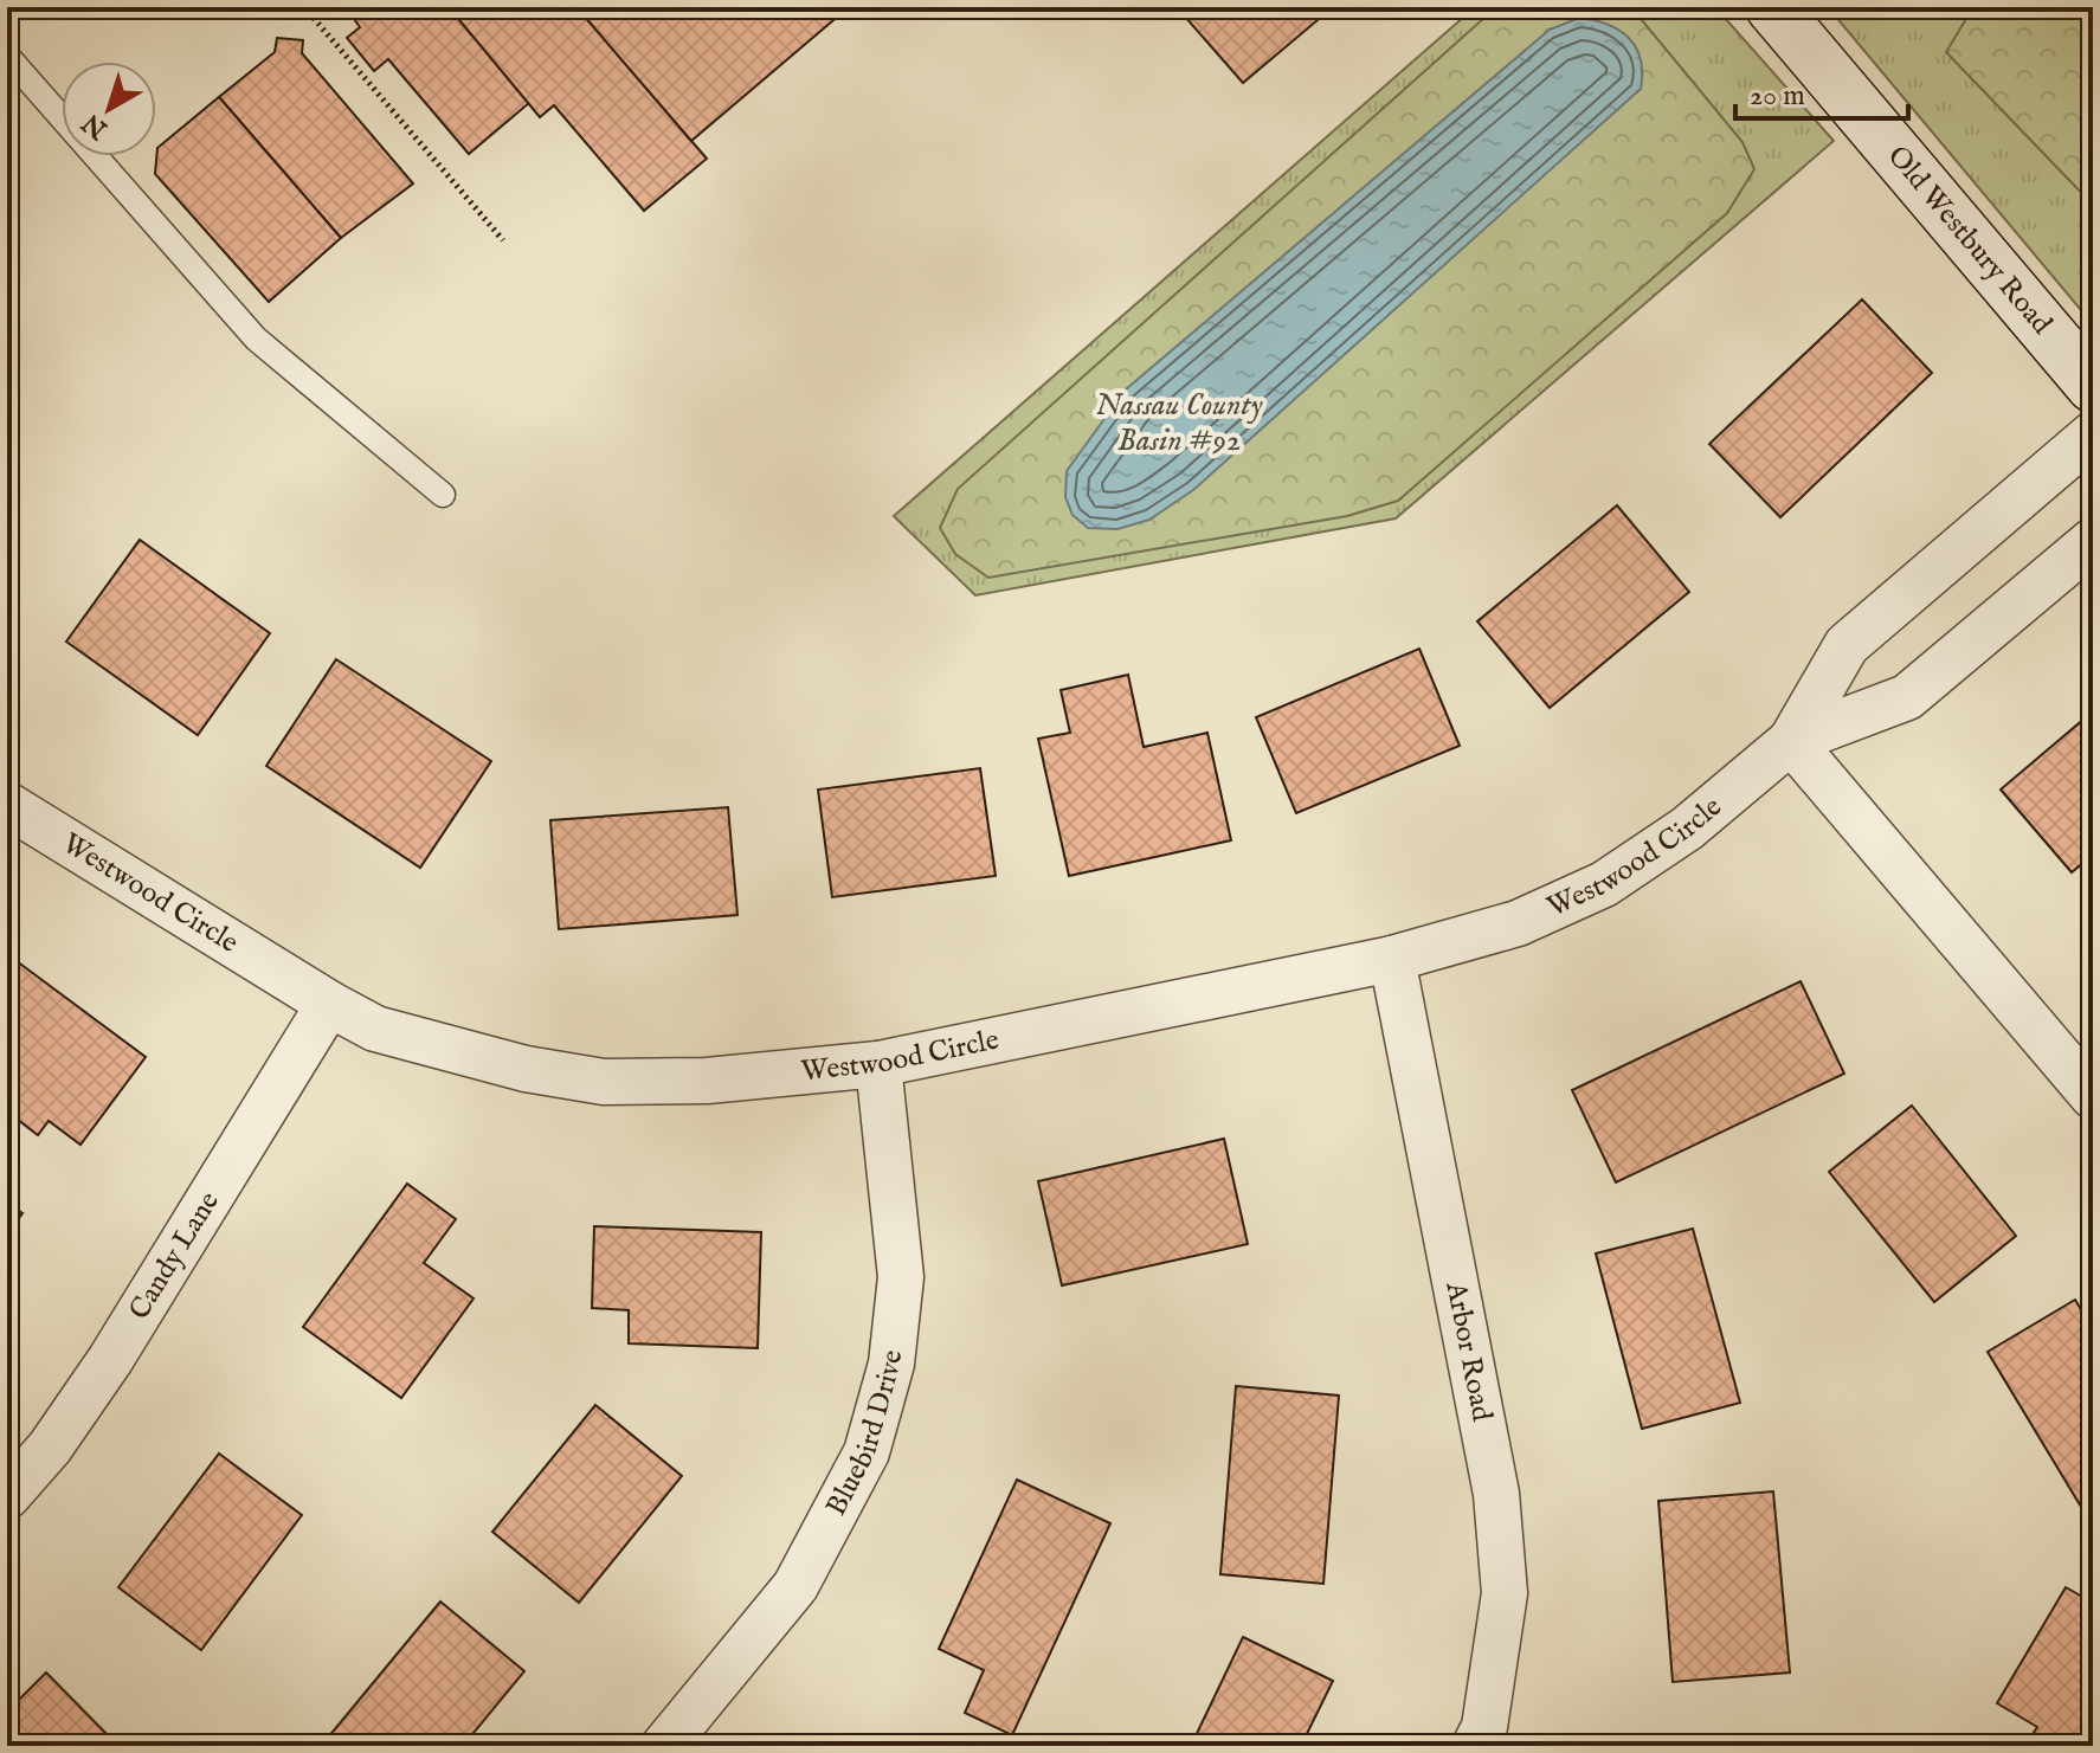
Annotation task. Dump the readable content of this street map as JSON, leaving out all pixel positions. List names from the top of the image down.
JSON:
{
  "streets": {
    "main road": ["Old Westbury Road"],
    "street": [
      "Westwood Circle",
      "Candy Lane",
      "Arbor Road",
      "Bluebird Drive"
    ]
  },
  "crossings": [
    ["Westwood Circle", "Candy Lane"],
    ["Westwood Circle", "Arbor Road"],
    ["Westwood Circle", "Bluebird Drive"]
  ],
  "water": ["Nassau County Basin #92"],
  "scale_bar": "20 m",
  "north": "bottom left"
}
